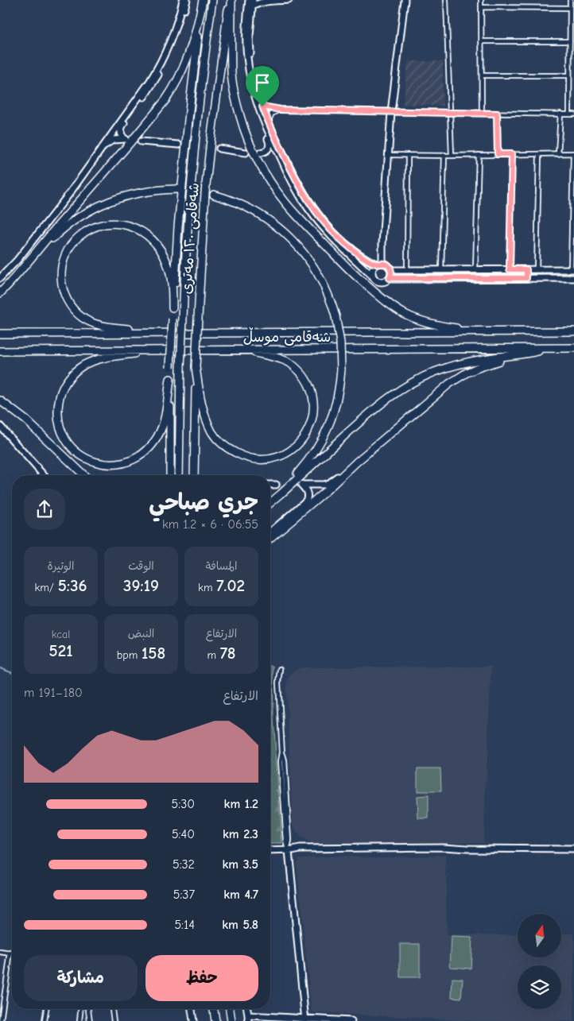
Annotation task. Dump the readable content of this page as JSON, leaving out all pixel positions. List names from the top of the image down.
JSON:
{
  "streets": {
    "highway": ["شەقامی ١٢٠ مەتری", "شەقامی موسڵ"]
  },
  "north": "top",
  "page": {
    "heading": ["جري صباحي", "06:55 · 6 × 1.2 km"],
    "stats": [
      ["المسافة", "7.02 km"],
      ["الوقت", "39:19"],
      ["الوتيرة", "5:36 /km"],
      ["الارتفاع", "78 m"],
      ["النبض", "158 bpm"],
      ["kcal", "521"]
    ],
    "chart": ["الارتفاع", "180–191 m"],
    "list": [
      {
        "name": "1.2 km",
        "note": "5:30"
      },
      {
        "name": "2.3 km",
        "note": "5:40"
      },
      {
        "name": "3.5 km",
        "note": "5:32"
      },
      {
        "name": "4.7 km",
        "note": "5:37"
      },
      {
        "name": "5.8 km",
        "note": "5:14"
      }
    ],
    "buttons": ["حفظ", "مشاركة"]
  }
}
